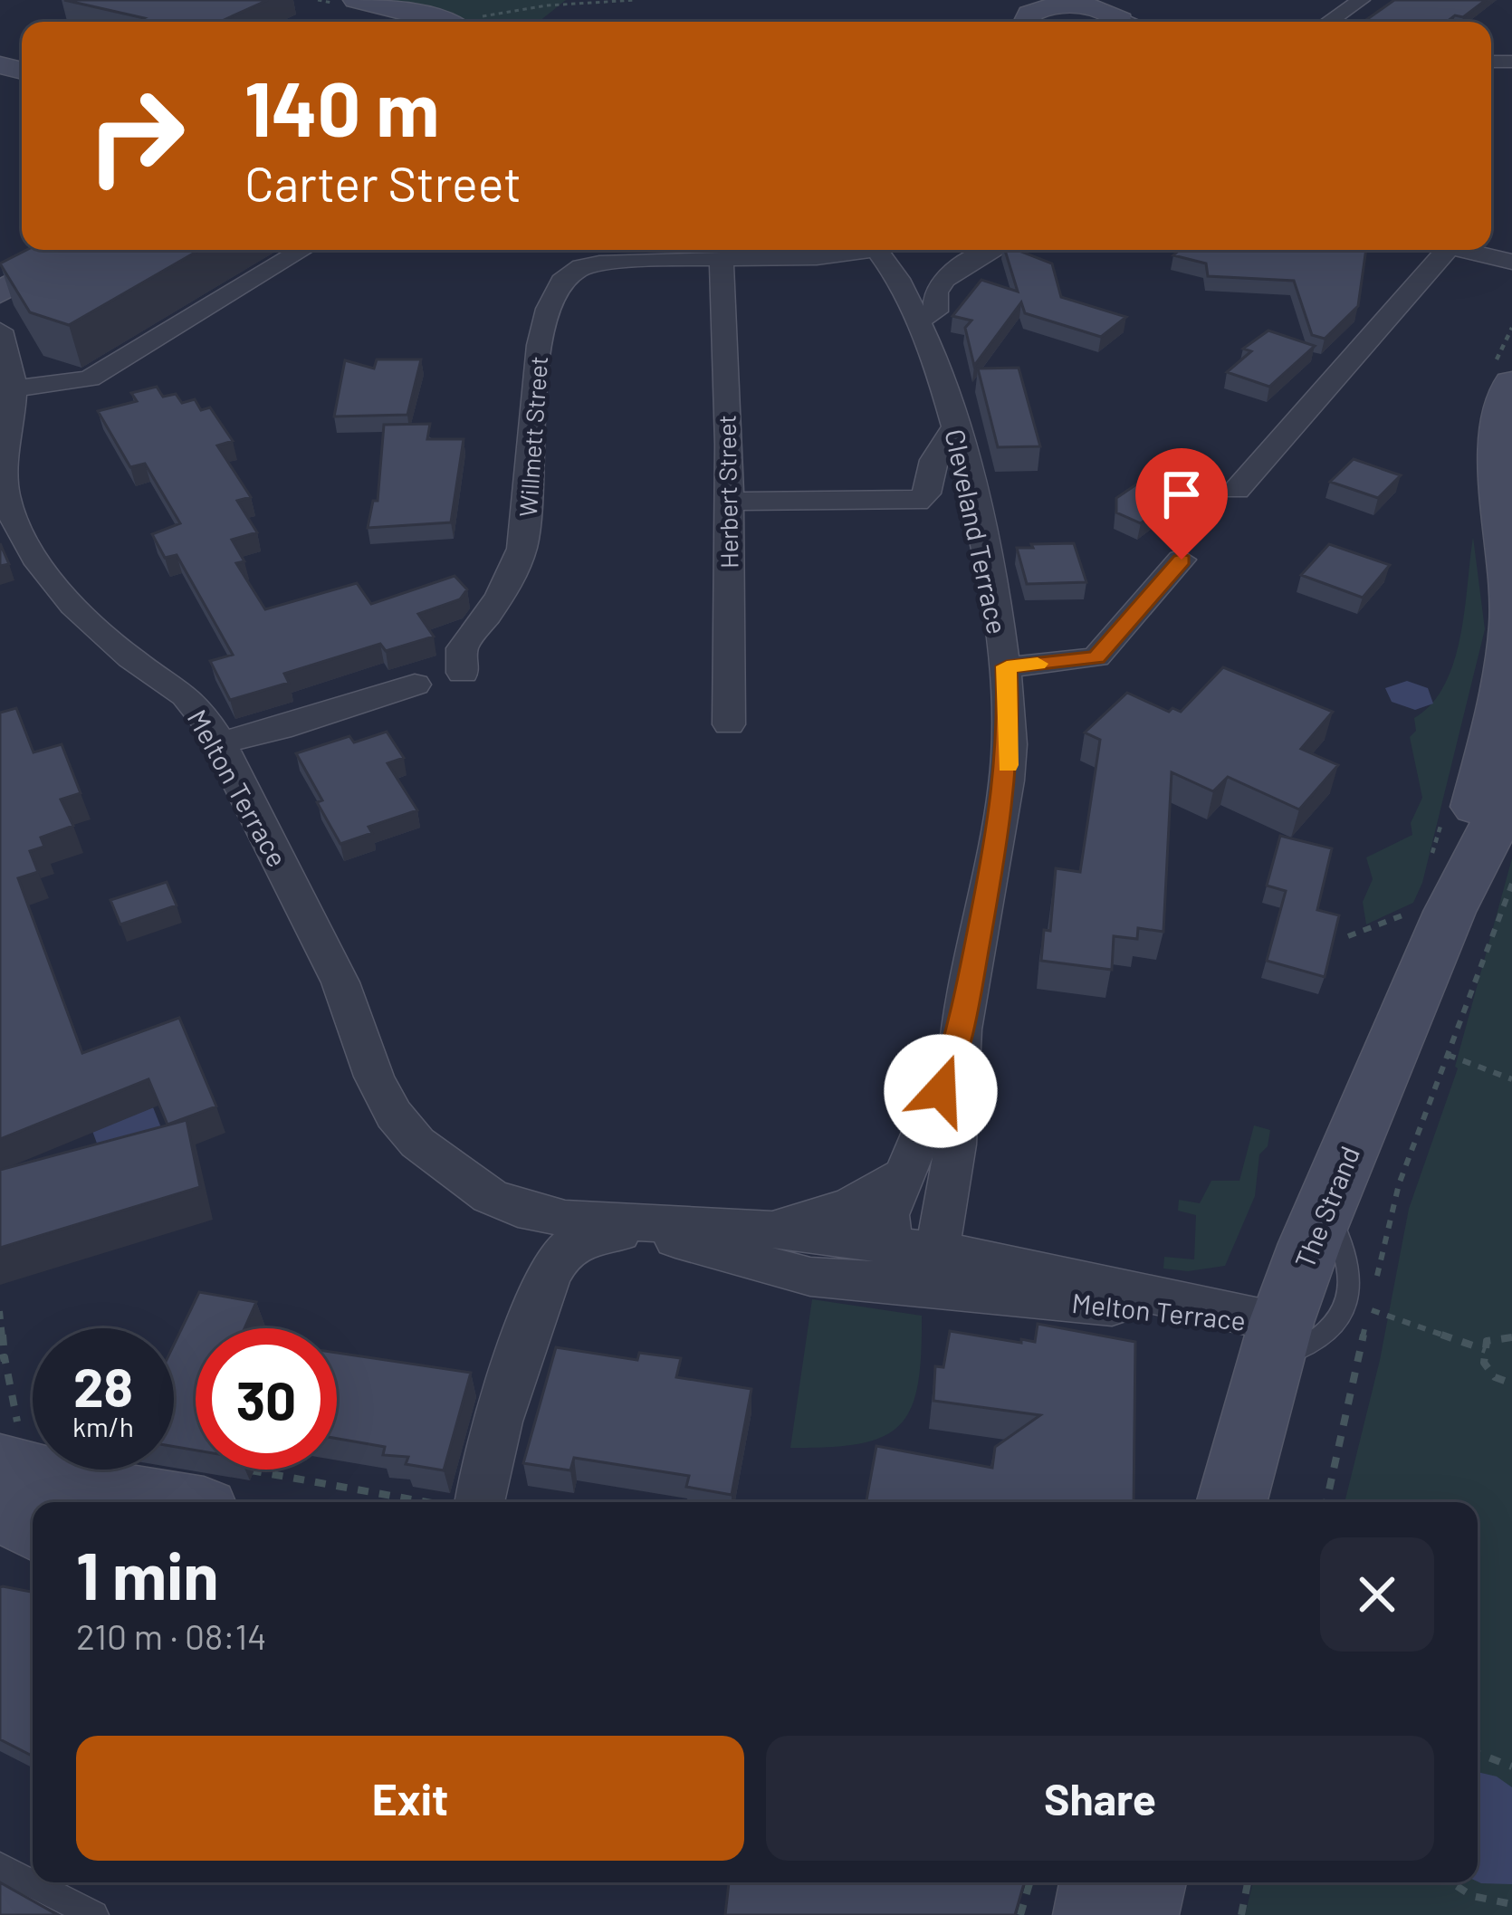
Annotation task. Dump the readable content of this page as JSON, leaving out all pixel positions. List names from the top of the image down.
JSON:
{
  "streets": {
    "street": [
      "Willmett Street",
      "Herbert Street",
      "Cleveland Terrace",
      "Melton Terrace",
      "The Strand"
    ]
  },
  "crossings": [
    ["Willmett Street", "Herbert Street"],
    ["Cleveland Terrace", "Melton Terrace"],
    ["Melton Terrace", "The Strand"]
  ],
  "page": {
    "turn": ["140 m", "Carter Street"],
    "speed": "28 km/h",
    "limit": "30",
    "heading": ["1 min", "210 m · 08:14"],
    "buttons": ["Exit", "Share"]
  }
}
